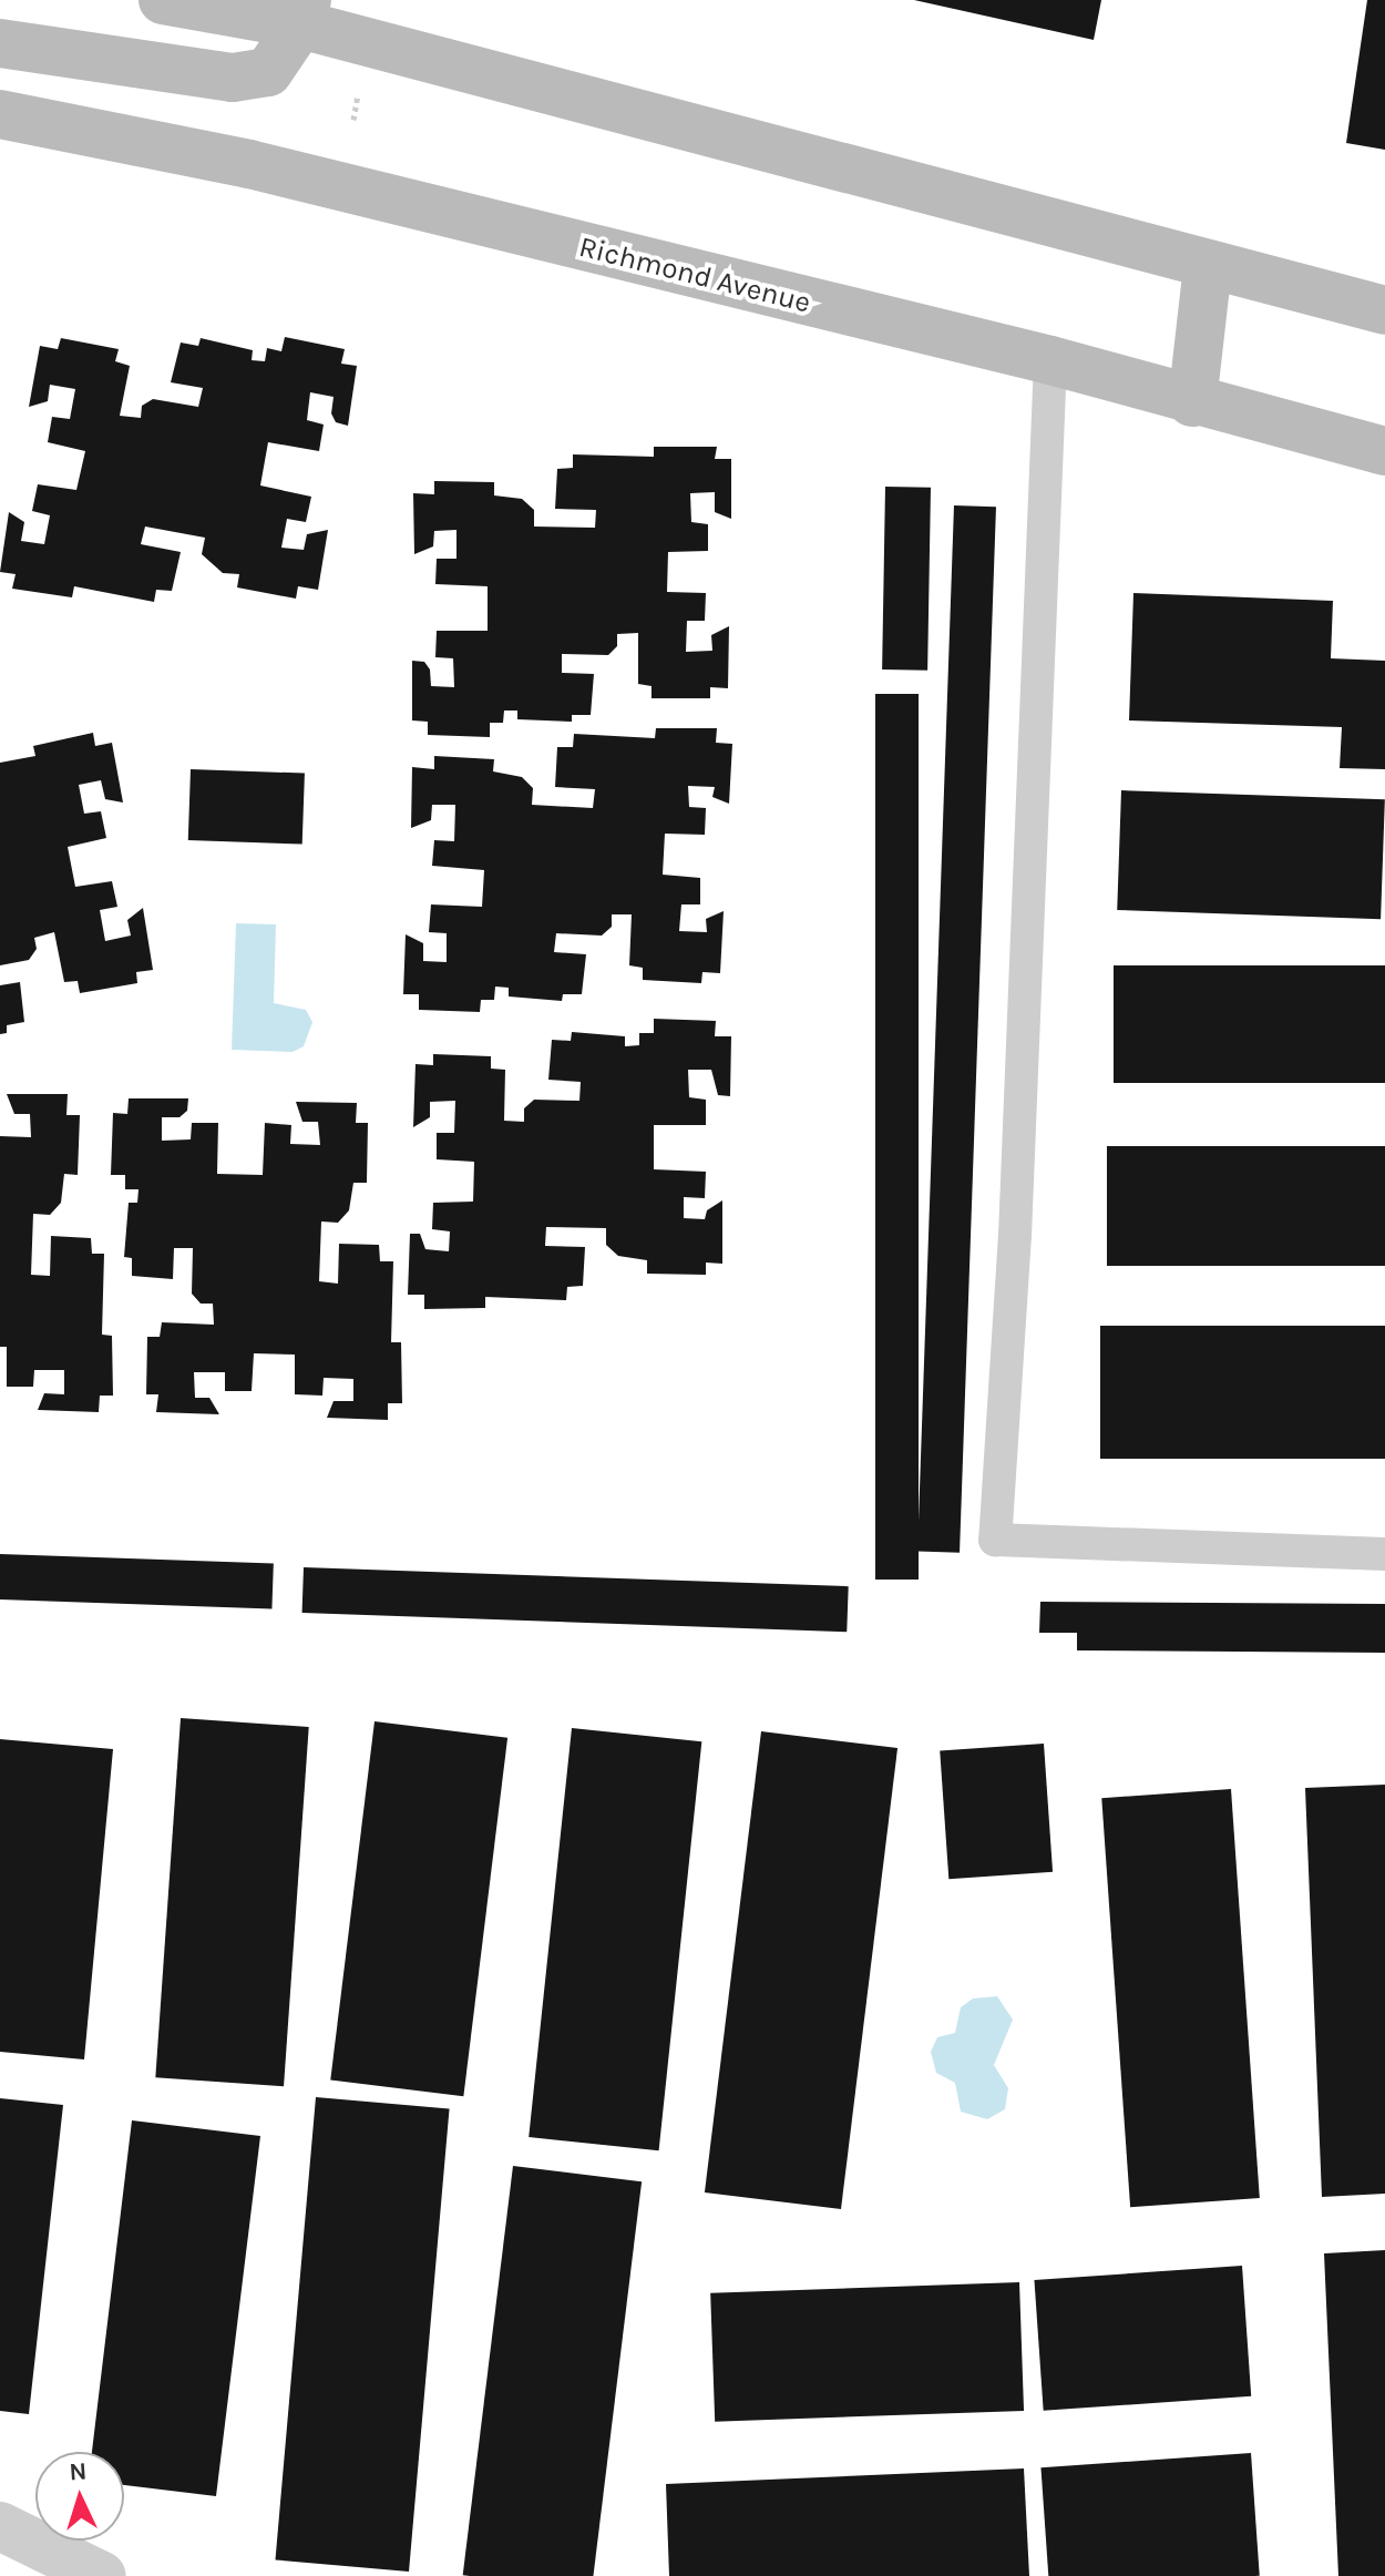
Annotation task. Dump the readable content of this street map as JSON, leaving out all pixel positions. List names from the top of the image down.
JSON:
{
  "streets": {
    "main road": ["Richmond Avenue"]
  },
  "north": "top"
}
